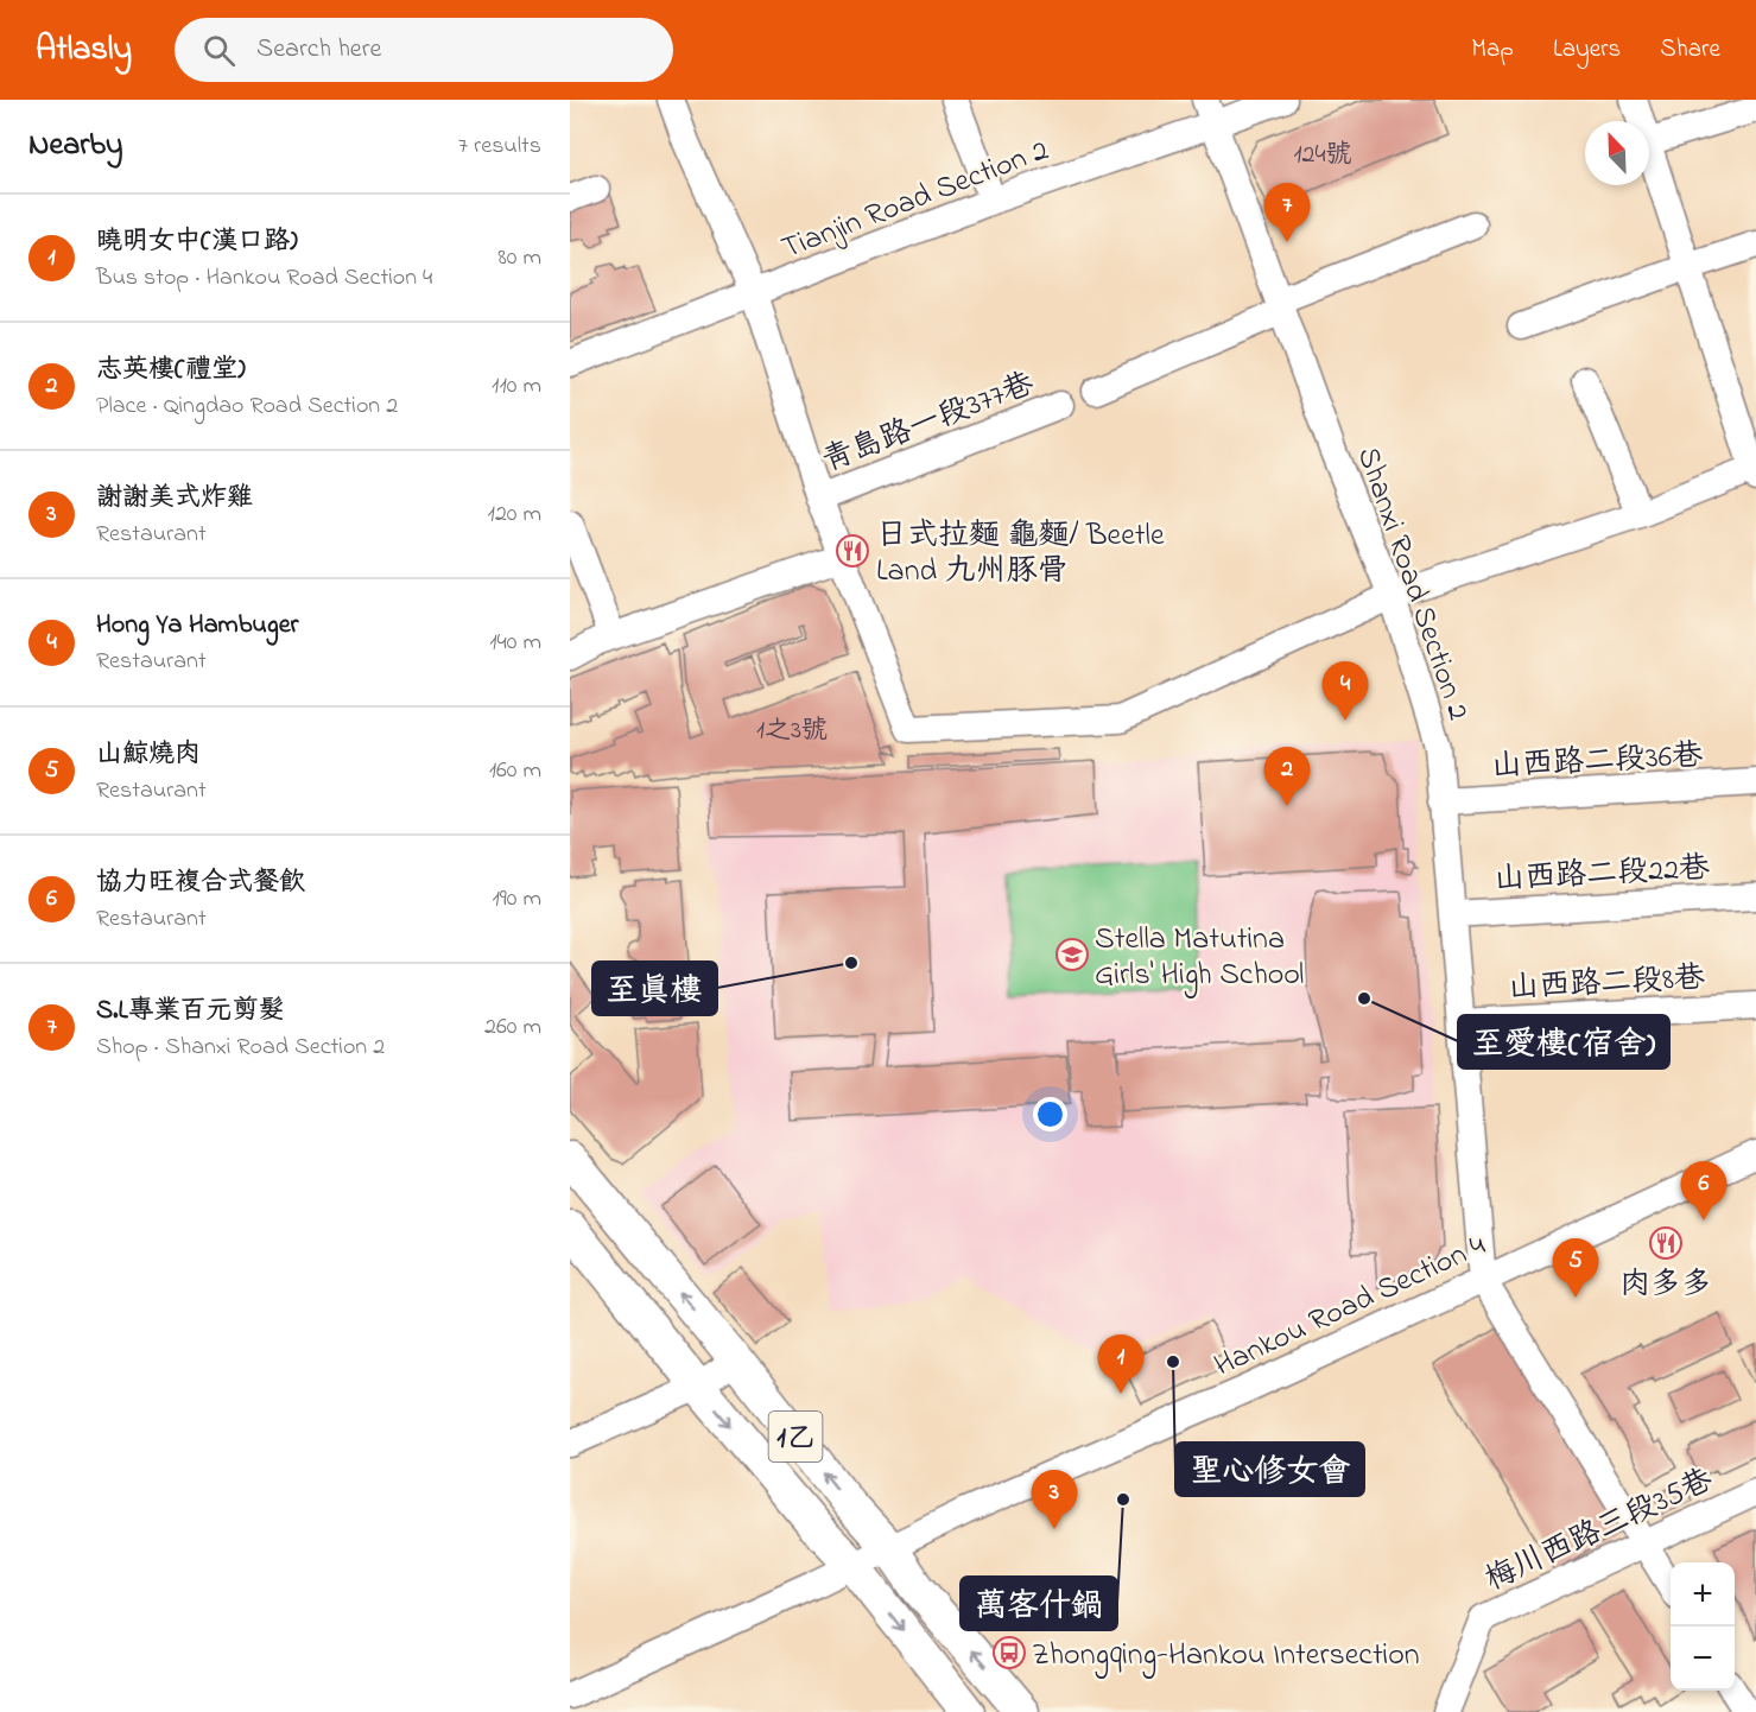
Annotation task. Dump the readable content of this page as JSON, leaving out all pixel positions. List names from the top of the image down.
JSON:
{
  "streets": {
    "main road": ["1乙"],
    "street": [
      "Tianjin Road Section 2",
      "青島路一段377巷",
      "Shanxi Road Section 2",
      "山西路二段36巷",
      "山西路二段22巷",
      "山西路二段8巷",
      "Hankou Road Section 4",
      "梅川西路三段35巷"
    ]
  },
  "crossings": [
    ["Tianjin Road Section 2", "Shanxi Road Section 2"],
    ["Shanxi Road Section 2", "山西路二段36巷"],
    ["Shanxi Road Section 2", "山西路二段22巷"],
    ["Shanxi Road Section 2", "山西路二段8巷"],
    ["Shanxi Road Section 2", "Hankou Road Section 4"],
    ["Hankou Road Section 4", "1乙"]
  ],
  "places": {
    "restaurant": ["日式拉麵 龜麵/ Beetle Land 九州豚骨", "肉多多"],
    "school or university": ["Stella Matutina Girls' High School"],
    "other": [
      "至真樓",
      "至愛樓(宿舍)",
      "聖心修女會",
      "萬客什鍋"
    ],
    "bus stop": ["Zhongqing-Hankou Intersection"]
  },
  "house_numbers": ["124號", "1之3號"],
  "north": "top left",
  "page": {
    "header": "Atlasly",
    "search": "Search here",
    "nav": ["Map", "Layers", "Share"],
    "heading": ["Nearby", "7 results"],
    "pins": [
      "7",
      "4",
      "2",
      "6",
      "5",
      "1",
      "3"
    ],
    "list": [
      {
        "mark": "1",
        "name": "曉明女中(漢口路)",
        "note": "Bus stop · Hankou Road Section 4",
        "value": "80 m"
      },
      {
        "mark": "2",
        "name": "志英樓(禮堂)",
        "note": "Place · Qingdao Road Section 2",
        "value": "110 m"
      },
      {
        "mark": "3",
        "name": "謝謝美式炸雞",
        "note": "Restaurant",
        "value": "120 m"
      },
      {
        "mark": "4",
        "name": "Hong Ya Hambuger",
        "note": "Restaurant",
        "value": "140 m"
      },
      {
        "mark": "5",
        "name": "山鯨燒肉",
        "note": "Restaurant",
        "value": "160 m"
      },
      {
        "mark": "6",
        "name": "協力旺複合式餐飲",
        "note": "Restaurant",
        "value": "190 m"
      },
      {
        "mark": "7",
        "name": "S.L專業百元剪髮",
        "note": "Shop · Shanxi Road Section 2",
        "value": "260 m"
      }
    ],
    "map_buttons": ["+", "−"]
  }
}
